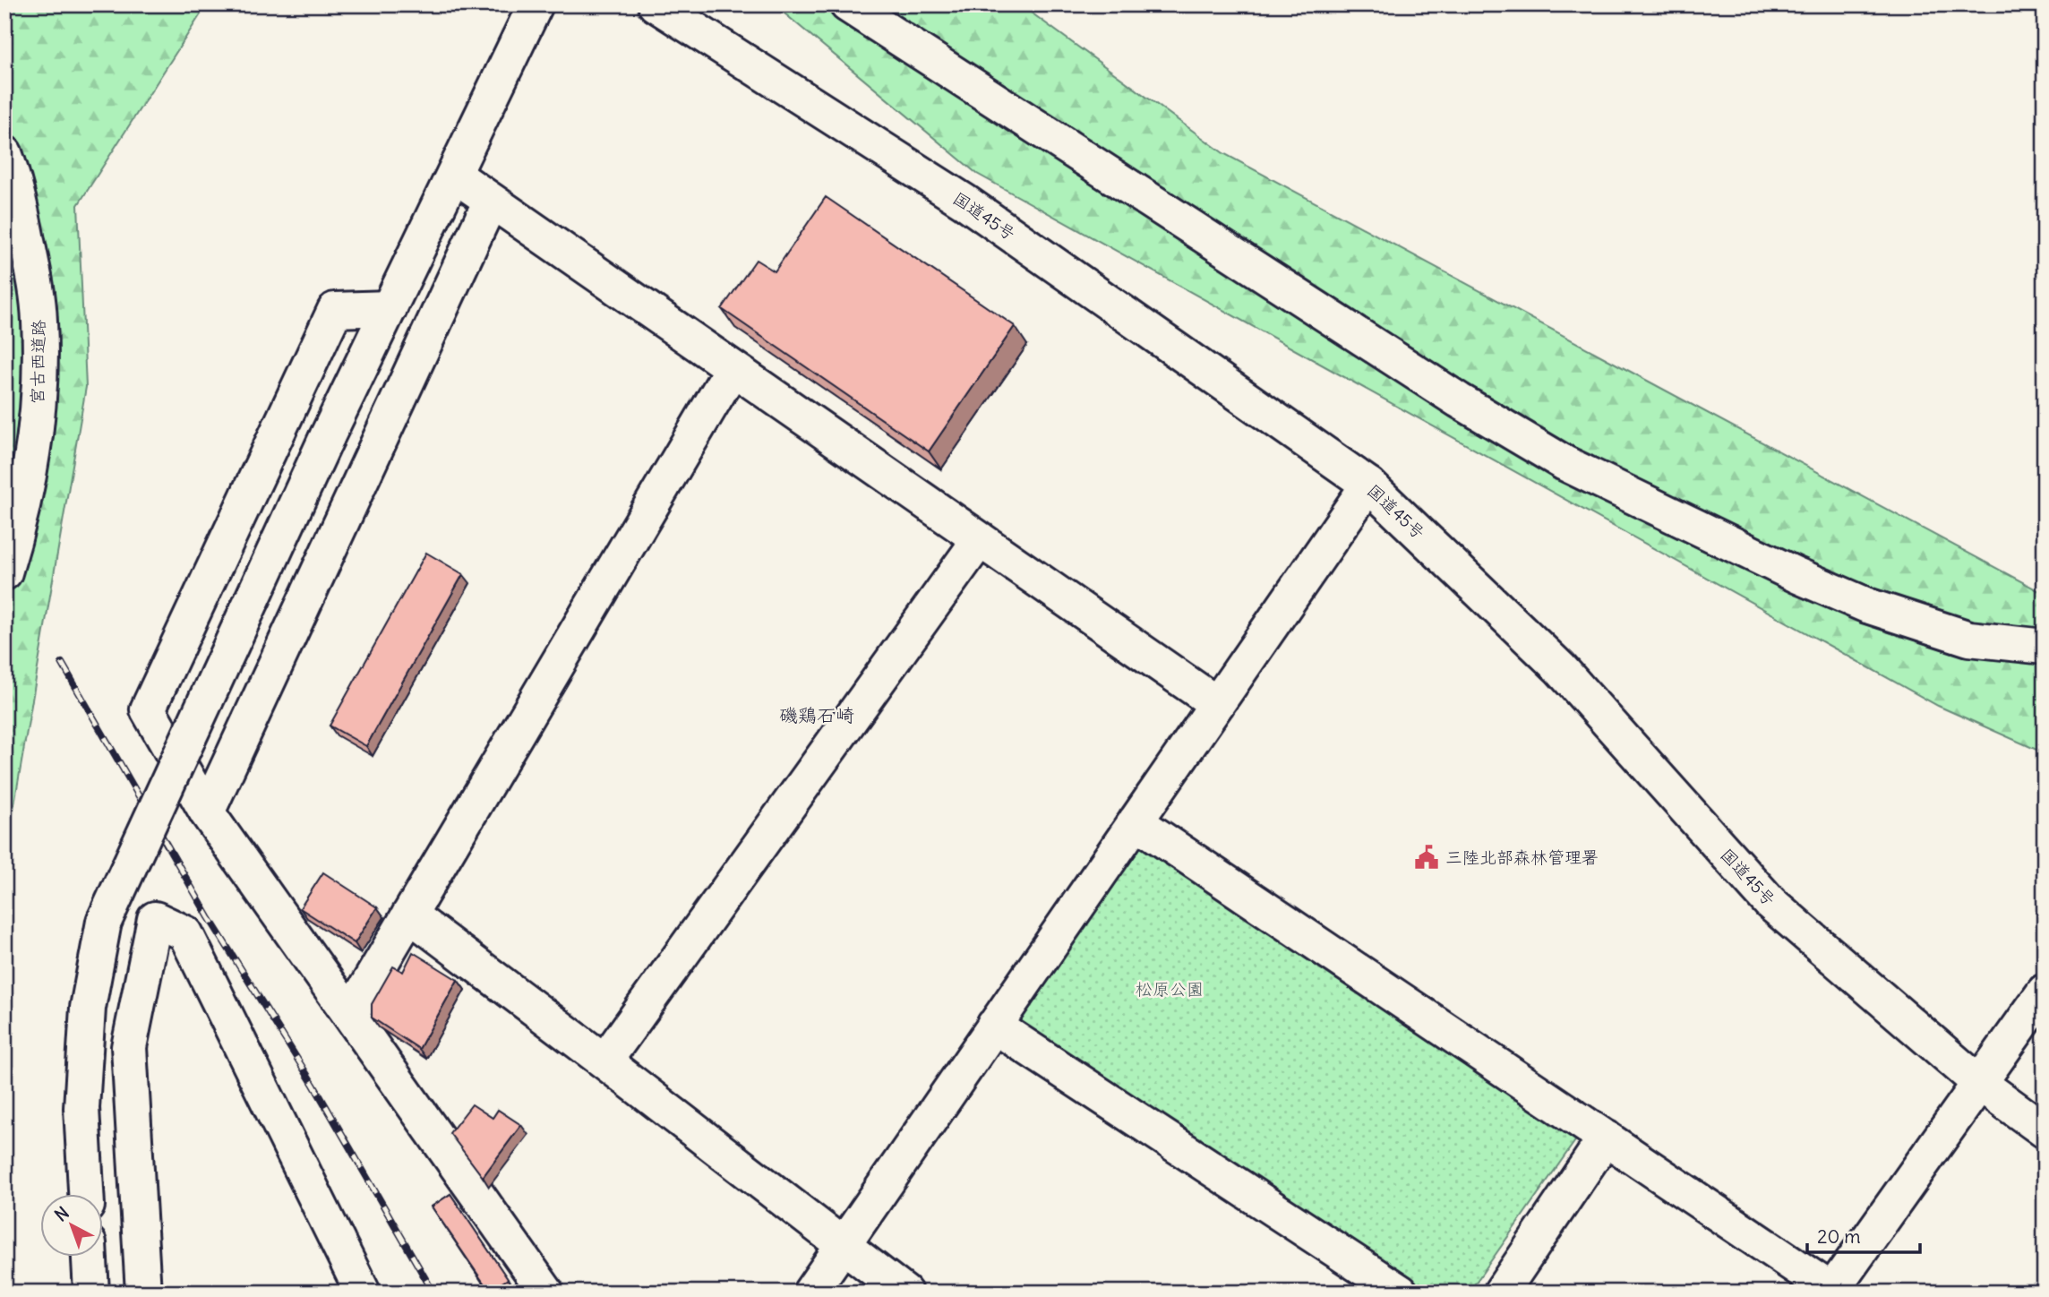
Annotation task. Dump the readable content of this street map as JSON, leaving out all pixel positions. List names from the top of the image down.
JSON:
{
  "streets": {
    "main road": ["国道45号", "宮古西道路"]
  },
  "districts": ["磯鶏石崎"],
  "parks": ["松原公園"],
  "places": {
    "public building": ["三陸北部森林管理署"]
  },
  "scale_bar": "20 m",
  "north": "top left"
}
